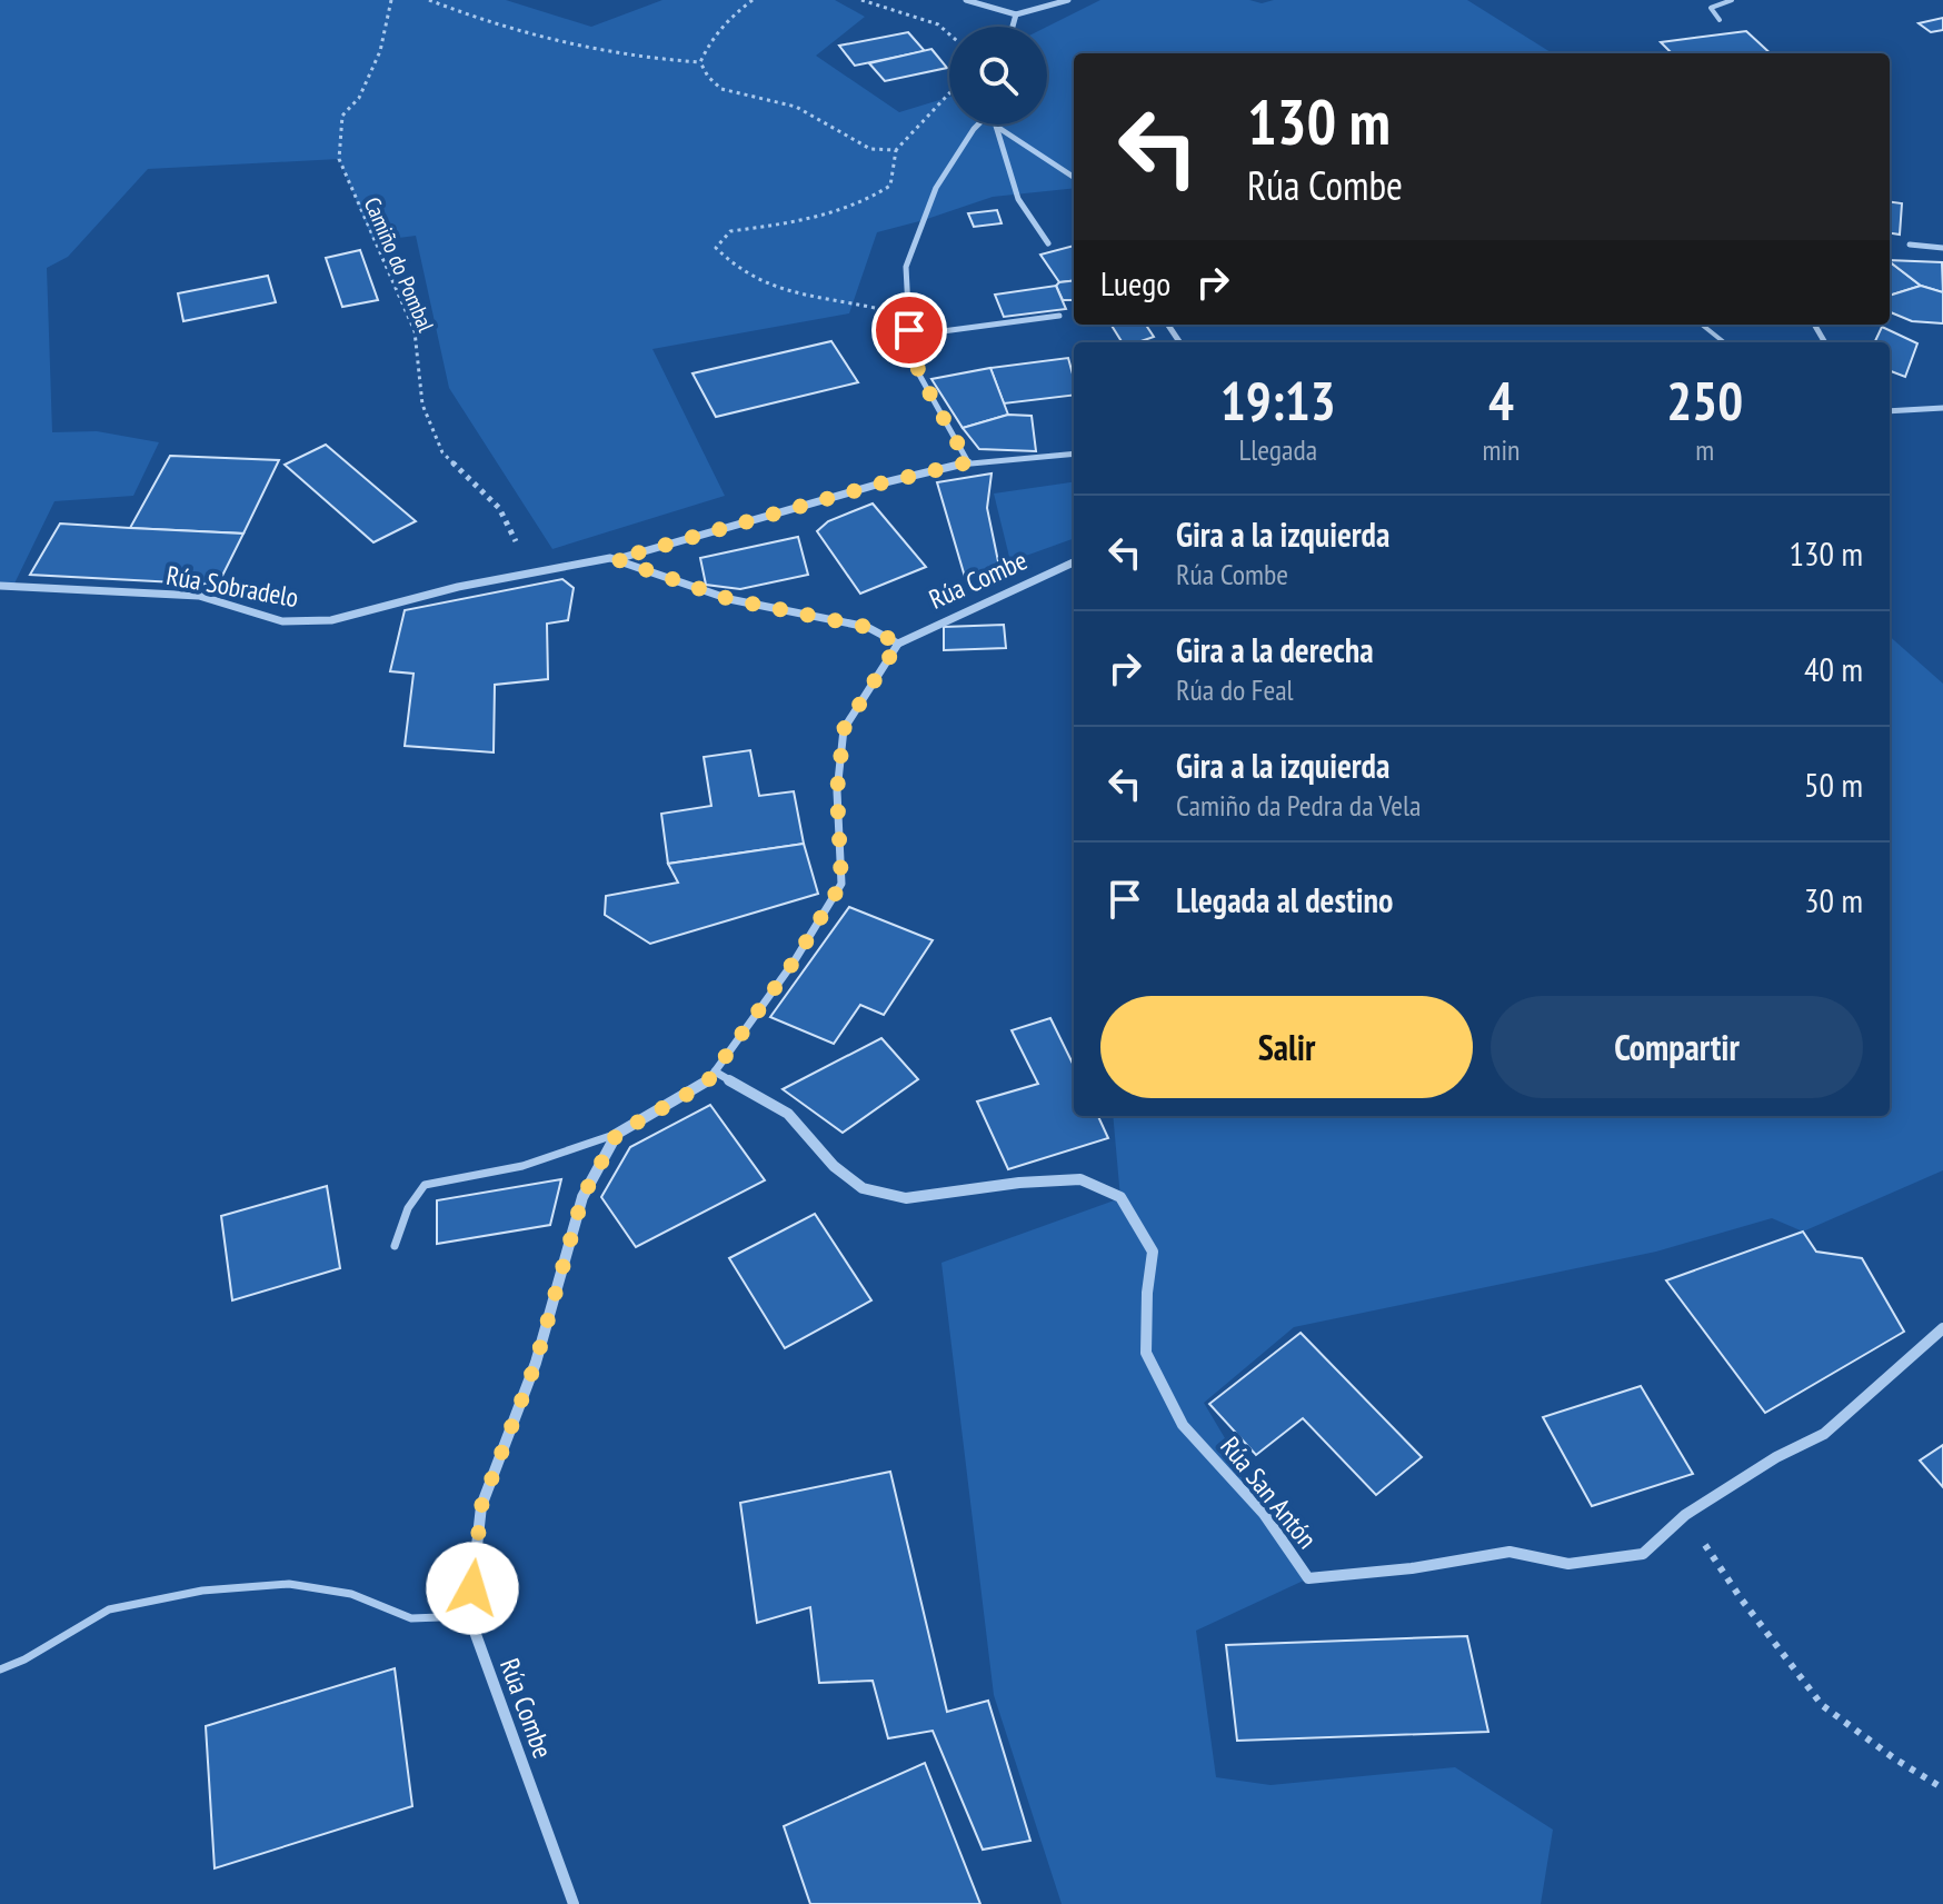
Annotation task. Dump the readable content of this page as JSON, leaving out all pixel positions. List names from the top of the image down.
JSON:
{
  "streets": {
    "street": ["Rúa Combe", "Rúa Sobradelo", "Rúa San Antón"],
    "path": ["Camiño do Pombal"]
  },
  "crossings": [
    ["Camiño do Pombal", "Rúa Sobradelo"]
  ],
  "page": {
    "turn": ["130 m", "Rúa Combe"],
    "then": "Luego",
    "eta": [
      "19:13",
      "Llegada",
      "4",
      "min",
      "250",
      "m"
    ],
    "list": [
      {
        "name": "Gira a la izquierda",
        "note": "Rúa Combe",
        "value": "130 m"
      },
      {
        "name": "Gira a la derecha",
        "note": "Rúa do Feal",
        "value": "40 m"
      },
      {
        "name": "Gira a la izquierda",
        "note": "Camiño da Pedra da Vela",
        "value": "50 m"
      },
      {
        "name": "Llegada al destino",
        "value": "30 m"
      }
    ],
    "buttons": ["Salir", "Compartir"]
  }
}
